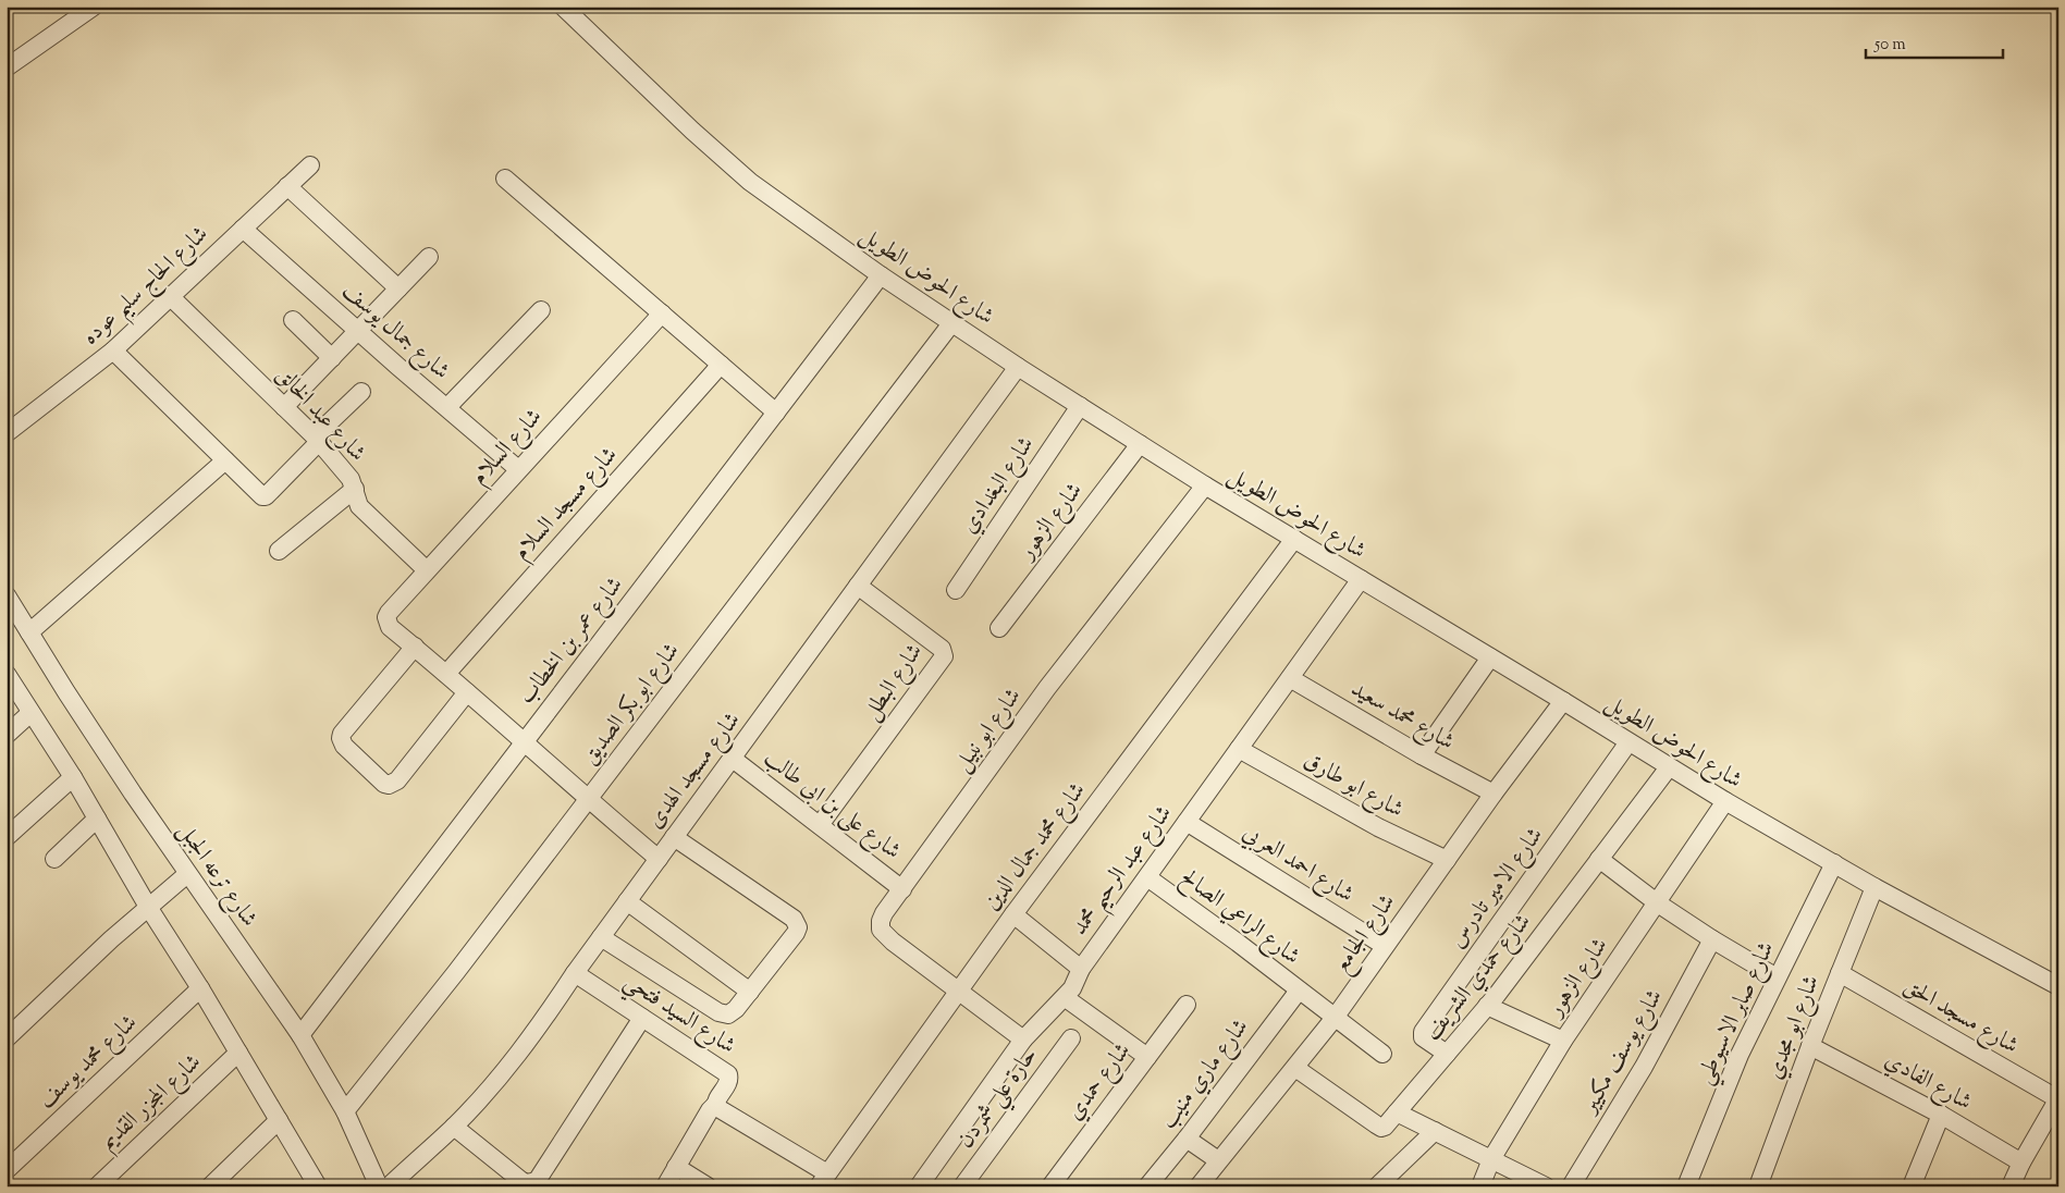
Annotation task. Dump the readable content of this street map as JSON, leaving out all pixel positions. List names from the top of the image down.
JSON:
{
  "streets": {
    "street": [
      "شارع الحوض الطويل",
      "شارع الحاج سليم عوده",
      "شارع جمال يوسف",
      "شارع عبد الخالق",
      "شارع السلام",
      "شارع البغدادي",
      "شارع مسجد السلام",
      "شارع الزهور",
      "شارع عمر بن الخطاب",
      "شارع البطل",
      "شارع ابو بكر الصديق",
      "شارع محمد سعيد",
      "شارع ابو نبيل",
      "شارع مسجد الهدى",
      "شارع ابو طارق",
      "شارع على بن ابى طالب",
      "شارع محمد جمال الدين",
      "شارع احمد العربي",
      "شارع عبد الرحيم محمد",
      "شارع ترعه الجبل",
      "شارع الامير تادرس",
      "شارع الراعي الصالح",
      "شارع الجامع",
      "شارع حمدي الشريف",
      "شارع صابر الاسيوطي",
      "شارع السيد فتحي",
      "شارع مسجد الحق",
      "شارع ابو مجدي",
      "شارع يوسف مكيير",
      "شارع محمد يوسف",
      "شارع ماري منيب",
      "شارع حمدي",
      "شارع الفادي",
      "حارة علي شمردن",
      "شارع المجزر القديم"
    ]
  },
  "crossings": [
    ["شارع الحوض الطويل", "شارع البغدادي"],
    ["شارع الحوض الطويل", "شارع الزهور"],
    ["شارع الحوض الطويل", "شارع عمر بن الخطاب"],
    ["شارع الحوض الطويل", "شارع ابو بكر الصديق"],
    ["شارع الحوض الطويل", "شارع ابو نبيل"],
    ["شارع الحوض الطويل", "شارع مسجد الهدى"],
    ["شارع الحوض الطويل", "شارع محمد جمال الدين"],
    ["شارع الحوض الطويل", "شارع عبد الرحيم محمد"],
    ["شارع الحوض الطويل", "شارع الامير تادرس"],
    ["شارع الحوض الطويل", "شارع الجامع"],
    ["شارع الحوض الطويل", "شارع حمدي الشريف"],
    ["شارع الحوض الطويل", "شارع صابر الاسيوطي"],
    ["شارع الحوض الطويل", "شارع ابو مجدي"],
    ["شارع الحاج سليم عوده", "شارع جمال يوسف"],
    ["شارع الحاج سليم عوده", "شارع عبد الخالق"],
    ["شارع جمال يوسف", "شارع السلام"],
    ["شارع عبد الخالق", "شارع السلام"],
    ["شارع عمر بن الخطاب", "شارع ترعه الجبل"],
    ["شارع البطل", "شارع مسجد الهدى"],
    ["شارع البطل", "شارع على بن ابى طالب"],
    ["شارع ابو بكر الصديق", "شارع ترعه الجبل"],
    ["شارع محمد سعيد", "شارع عبد الرحيم محمد"],
    ["شارع محمد سعيد", "شارع الجامع"],
    ["شارع ابو نبيل", "شارع على بن ابى طالب"],
    ["شارع ابو نبيل", "شارع محمد جمال الدين"],
    ["شارع مسجد الهدى", "شارع على بن ابى طالب"],
    ["شارع مسجد الهدى", "شارع السيد فتحي"],
    ["شارع ابو طارق", "شارع عبد الرحيم محمد"],
    ["شارع ابو طارق", "شارع الجامع"],
    ["شارع احمد العربي", "شارع عبد الرحيم محمد"],
    ["شارع احمد العربي", "شارع الجامع"],
    ["شارع عبد الرحيم محمد", "شارع الراعي الصالح"],
    ["شارع الامير تادرس", "شارع حمدي الشريف"],
    ["شارع الراعي الصالح", "شارع الجامع"],
    ["شارع الراعي الصالح", "شارع ماري منيب"],
    ["شارع الجامع", "شارع حمدي الشريف"],
    ["شارع مسجد الحق", "شارع ابو مجدي"],
    ["شارع ابو مجدي", "شارع الفادي"]
  ],
  "scale_bar": "50 m"
}
